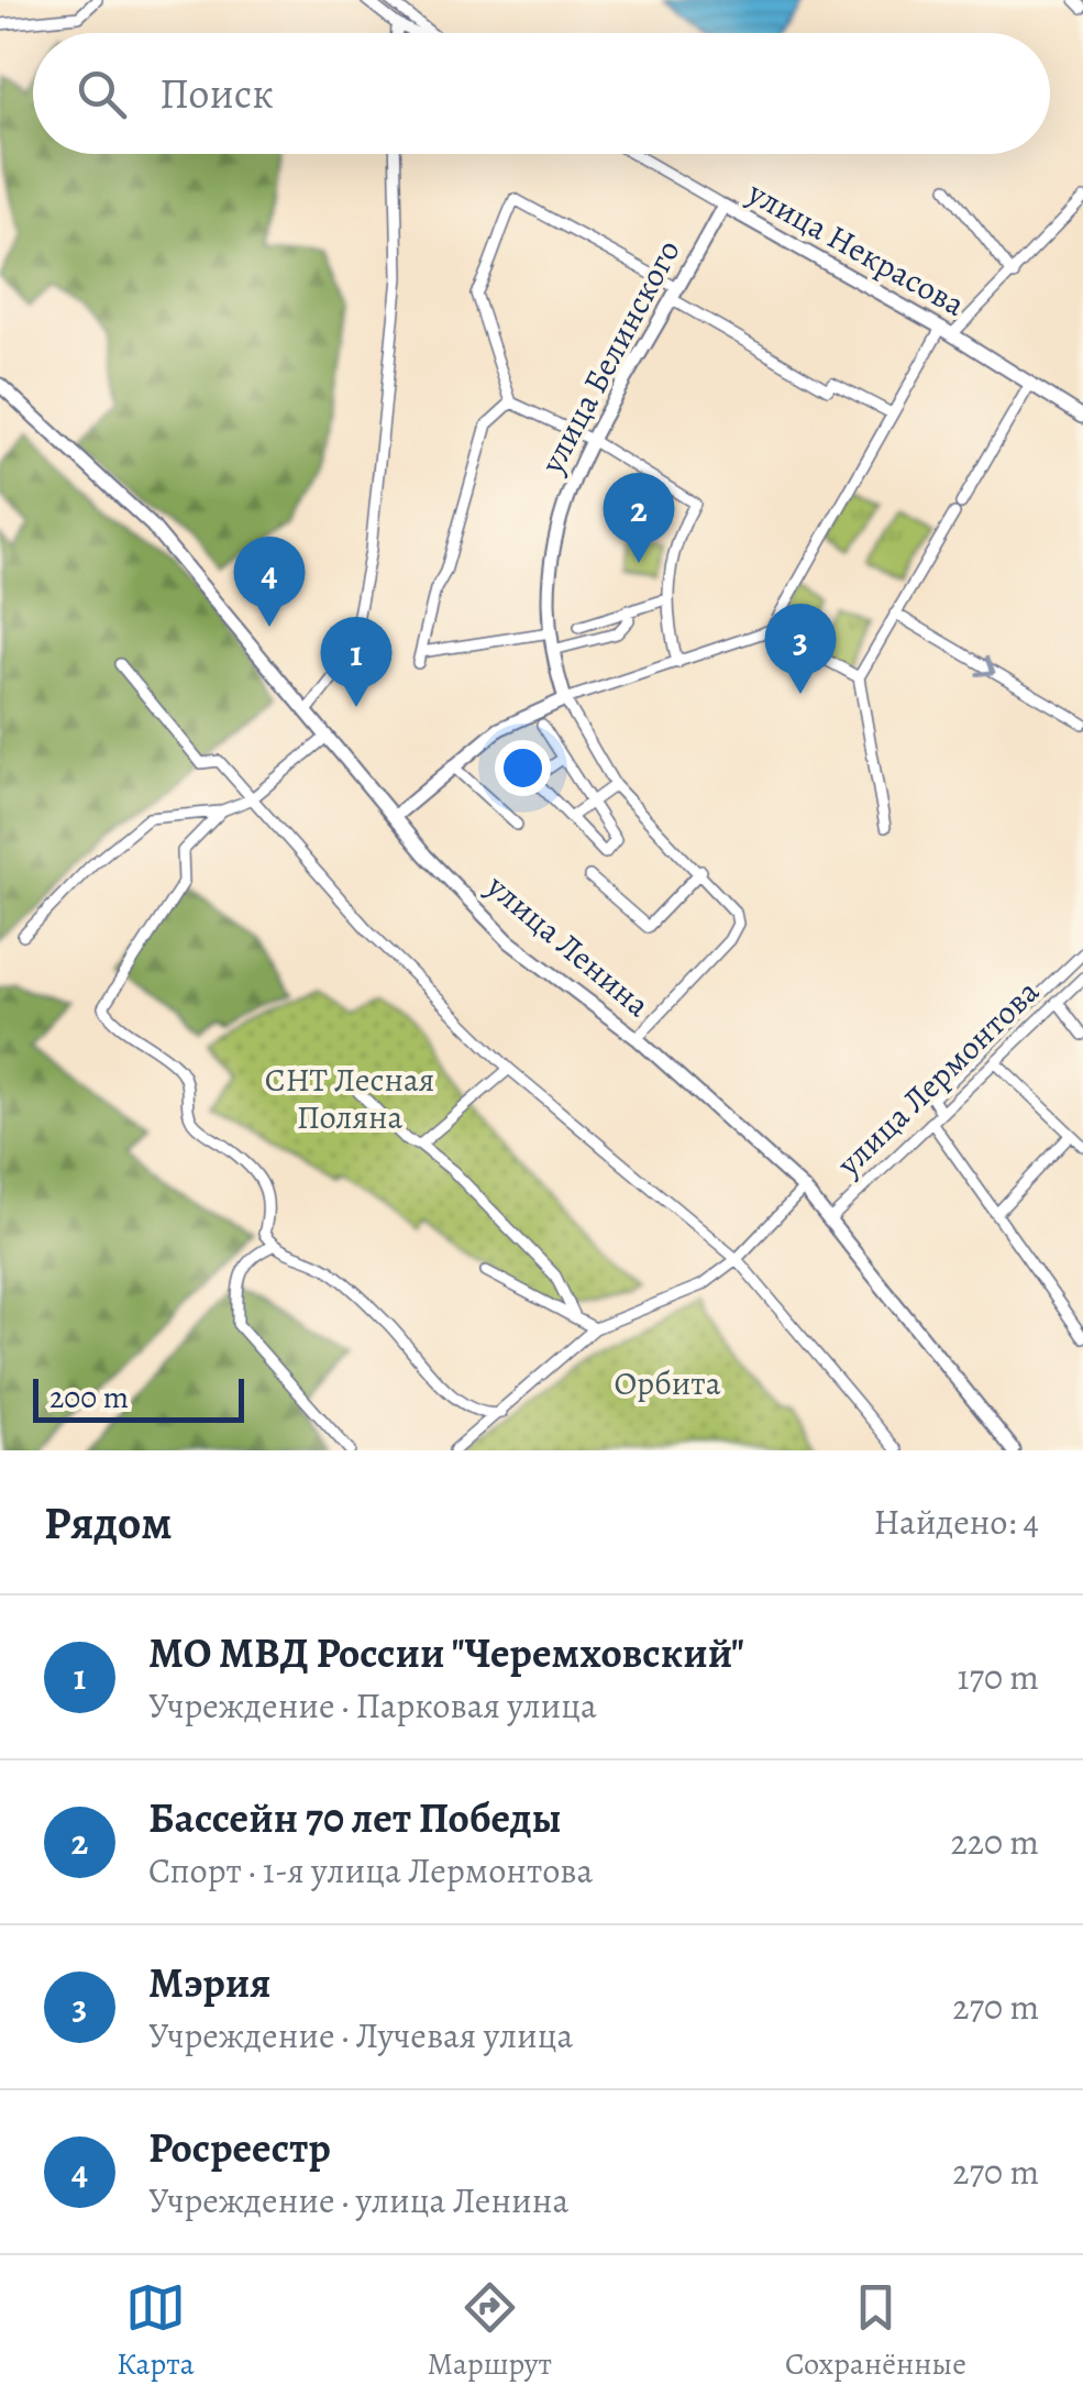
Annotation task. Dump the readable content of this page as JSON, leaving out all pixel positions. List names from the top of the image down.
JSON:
{
  "streets": {
    "main road": ["улица Некрасова", "улица Белинского", "улица Ленина"],
    "street": ["улица Лермонтова"]
  },
  "crossings": [
    ["улица Некрасова", "улица Белинского"],
    ["улица Белинского", "улица Ленина"],
    ["улица Ленина", "улица Лермонтова"]
  ],
  "parks": ["СНТ Лесная Поляна", "Орбита"],
  "scale_bar": "200 m",
  "page": {
    "search": "Поиск",
    "pins": [
      "2",
      "4",
      "3",
      "1"
    ],
    "scale": "200 m",
    "heading": ["Рядом", "Найдено: 4"],
    "list": [
      {
        "mark": "1",
        "name": "МО МВД России \"Черемховский\"",
        "note": "Учреждение · Парковая улица",
        "value": "170 m"
      },
      {
        "mark": "2",
        "name": "Бассейн 70 лет Победы",
        "note": "Спорт · 1-я улица Лермонтова",
        "value": "220 m"
      },
      {
        "mark": "3",
        "name": "Мэрия",
        "note": "Учреждение · Лучевая улица",
        "value": "270 m"
      },
      {
        "mark": "4",
        "name": "Росреестр",
        "note": "Учреждение · улица Ленина",
        "value": "270 m"
      }
    ],
    "nav": ["Карта", "Маршрут", "Сохранённые"]
  }
}
